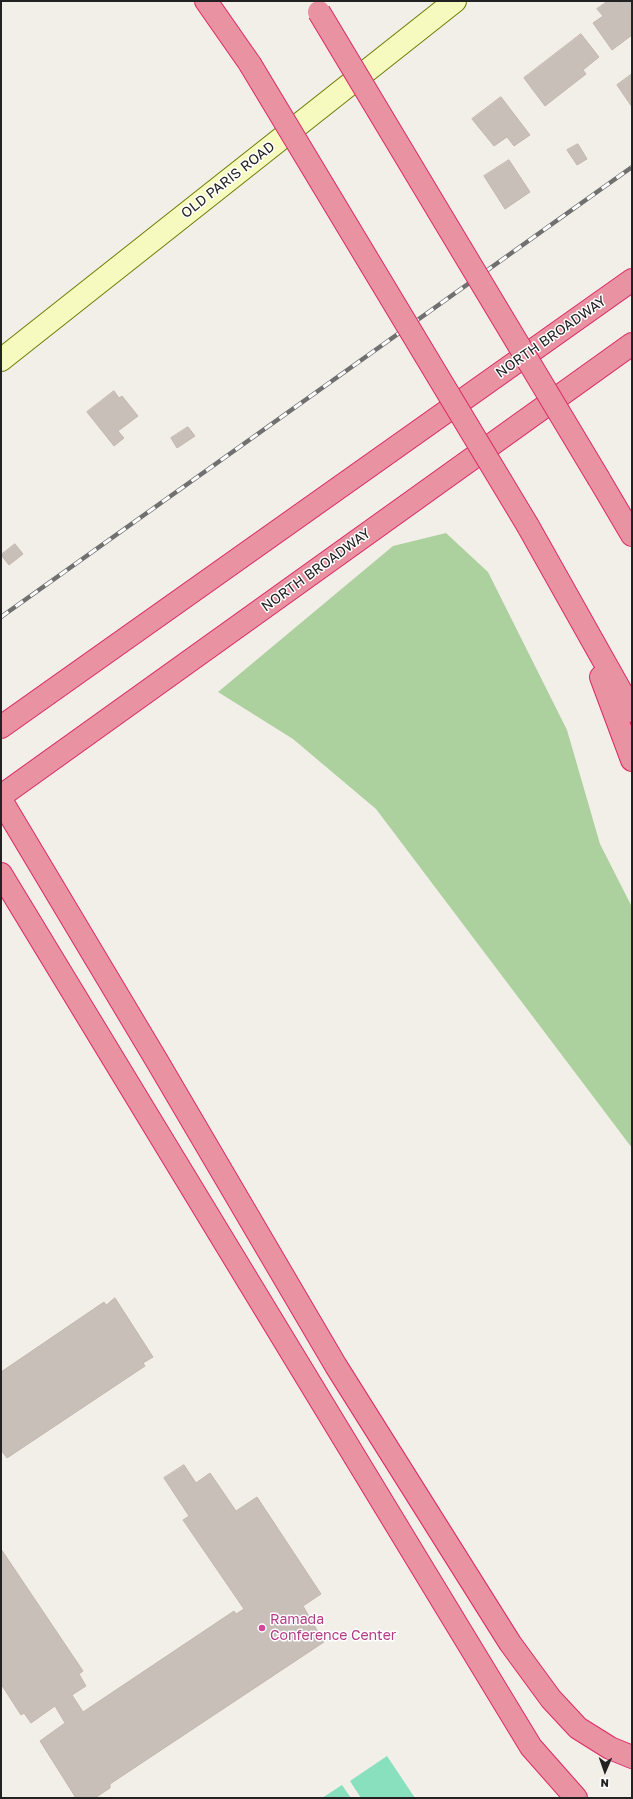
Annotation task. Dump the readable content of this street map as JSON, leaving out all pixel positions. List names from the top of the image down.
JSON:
{
  "streets": {
    "highway": ["NORTH BROADWAY"],
    "street": ["OLD PARIS ROAD"]
  },
  "places": ["Ramada Conference Center"],
  "north": "bottom"
}
